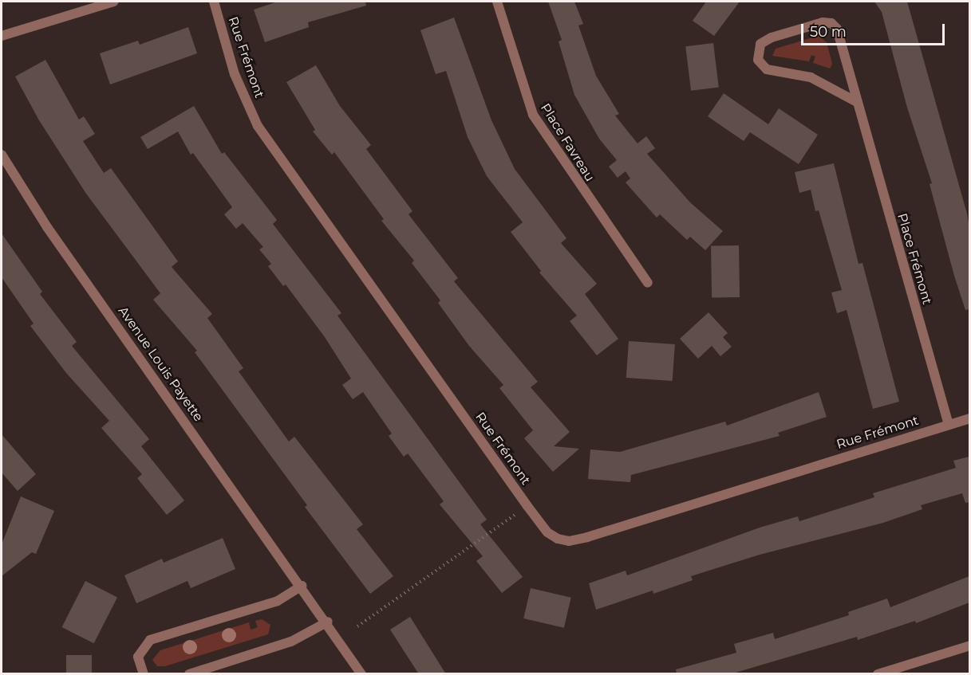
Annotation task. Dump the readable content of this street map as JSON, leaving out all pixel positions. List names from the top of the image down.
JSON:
{
  "streets": {
    "street": [
      "Rue Frémont",
      "Place Favreau",
      "Place Frémont",
      "Avenue Louis Payette"
    ]
  },
  "crossings": [
    ["Rue Frémont", "Place Frémont"]
  ],
  "scale_bar": "50 m"
}
